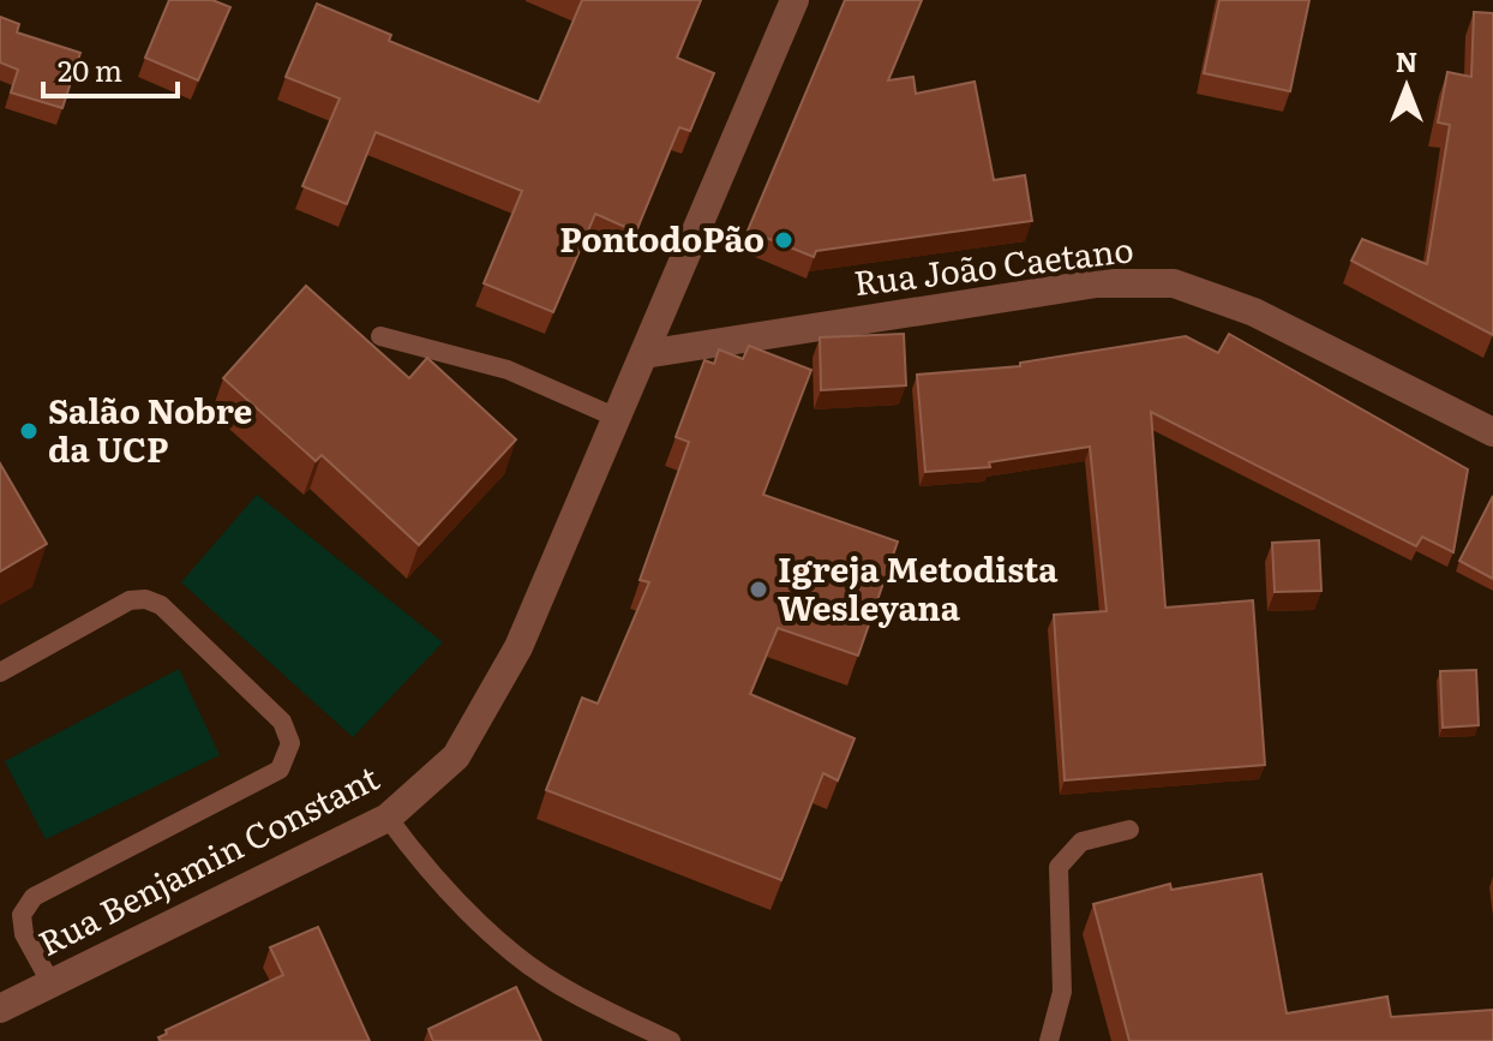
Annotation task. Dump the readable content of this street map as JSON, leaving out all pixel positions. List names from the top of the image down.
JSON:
{
  "streets": {
    "street": ["Rua João Caetano", "Rua Benjamin Constant"]
  },
  "crossings": [
    ["Rua João Caetano", "Rua Benjamin Constant"]
  ],
  "places": ["PontodoPão", "Salão Nobre da UCP", "Igreja Metodista Wesleyana"],
  "scale_bar": "20 m",
  "north": "top"
}
